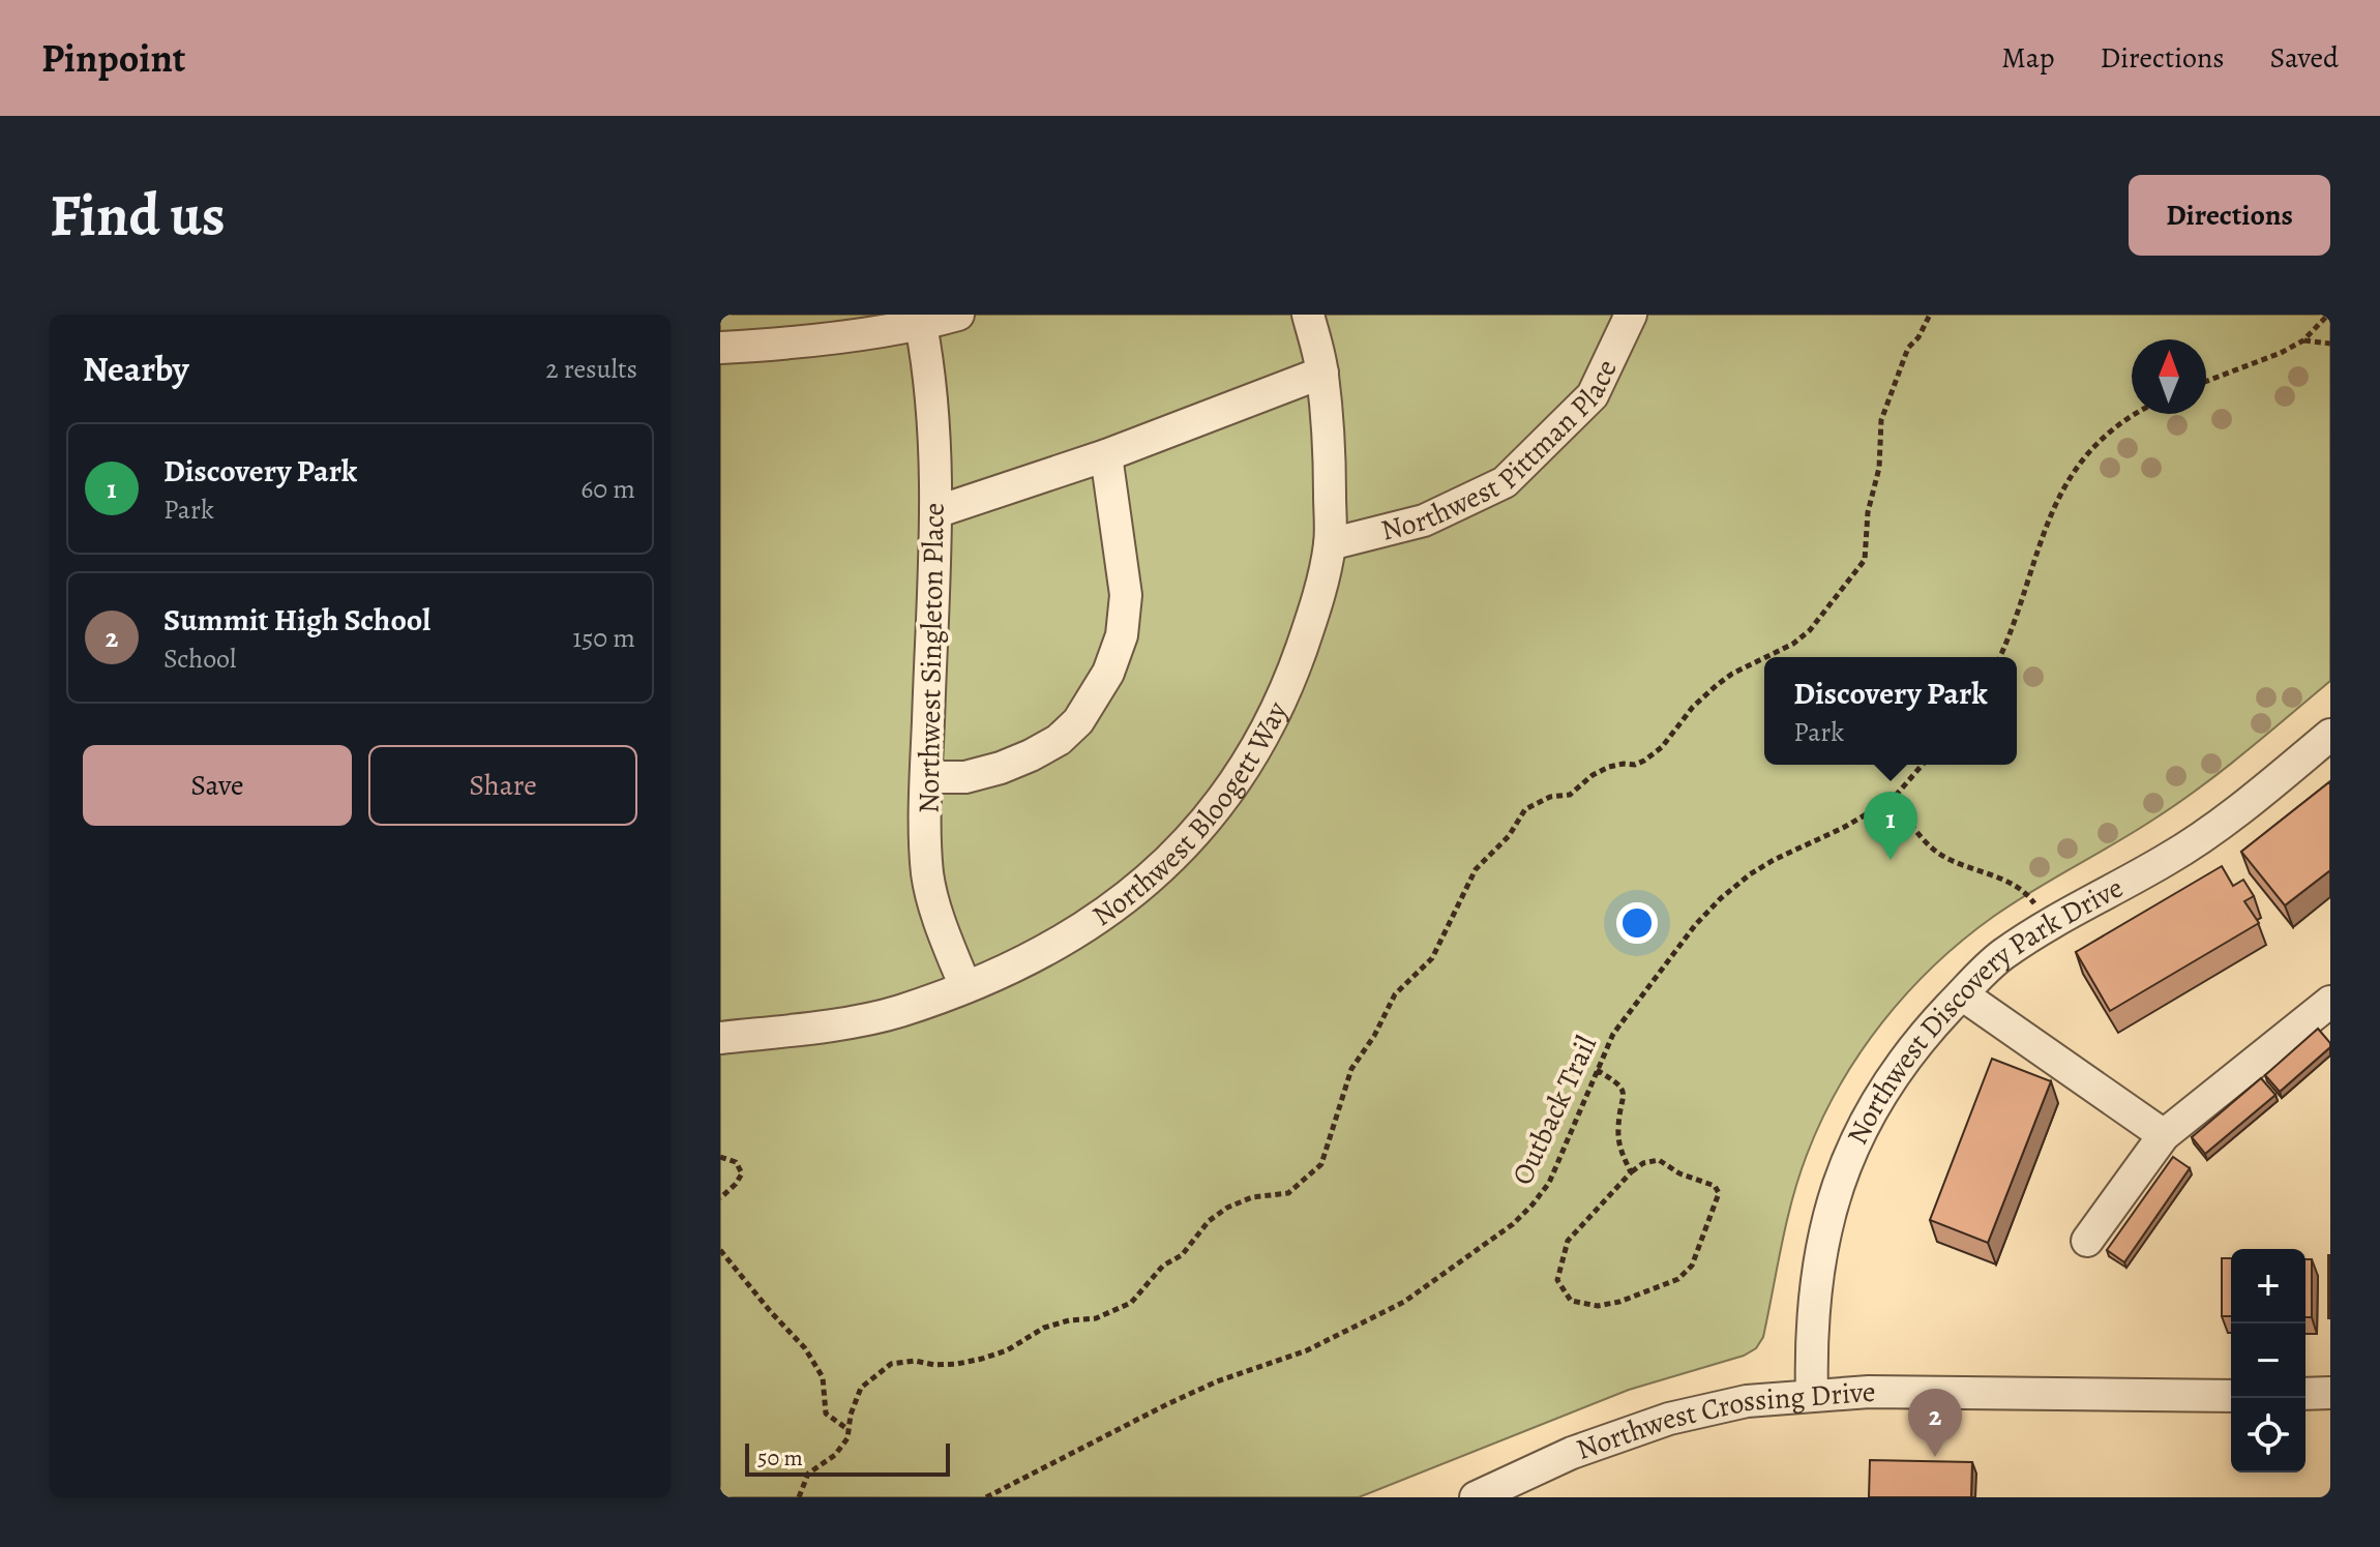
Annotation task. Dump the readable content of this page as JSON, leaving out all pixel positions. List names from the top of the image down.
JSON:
{
  "streets": {
    "street": [
      "Northwest Pittman Place",
      "Northwest Singleton Place",
      "Northwest Bloogett Way",
      "Northwest Discovery Park Drive",
      "Northwest Crossing Drive"
    ],
    "path": ["Outback Trail"]
  },
  "crossings": [
    ["Northwest Pittman Place", "Northwest Bloogett Way"],
    ["Northwest Singleton Place", "Northwest Bloogett Way"],
    ["Northwest Discovery Park Drive", "Northwest Crossing Drive"]
  ],
  "scale_bar": "50 m",
  "north": "top",
  "page": {
    "header": "Pinpoint",
    "nav": ["Map", "Directions", "Saved"],
    "buttons": [
      "Directions",
      ["Save", "Share"]
    ],
    "title": "Find us",
    "heading": ["Nearby", "2 results"],
    "list": [
      {
        "mark": "1",
        "name": "Discovery Park",
        "note": "Park",
        "value": "60 m"
      },
      {
        "mark": "2",
        "name": "Summit High School",
        "note": "School",
        "value": "150 m"
      }
    ],
    "popup": ["Discovery Park", "Park"],
    "pins": ["1", "2"],
    "map_buttons": ["+", "−"],
    "scale": "50 m"
  }
}
